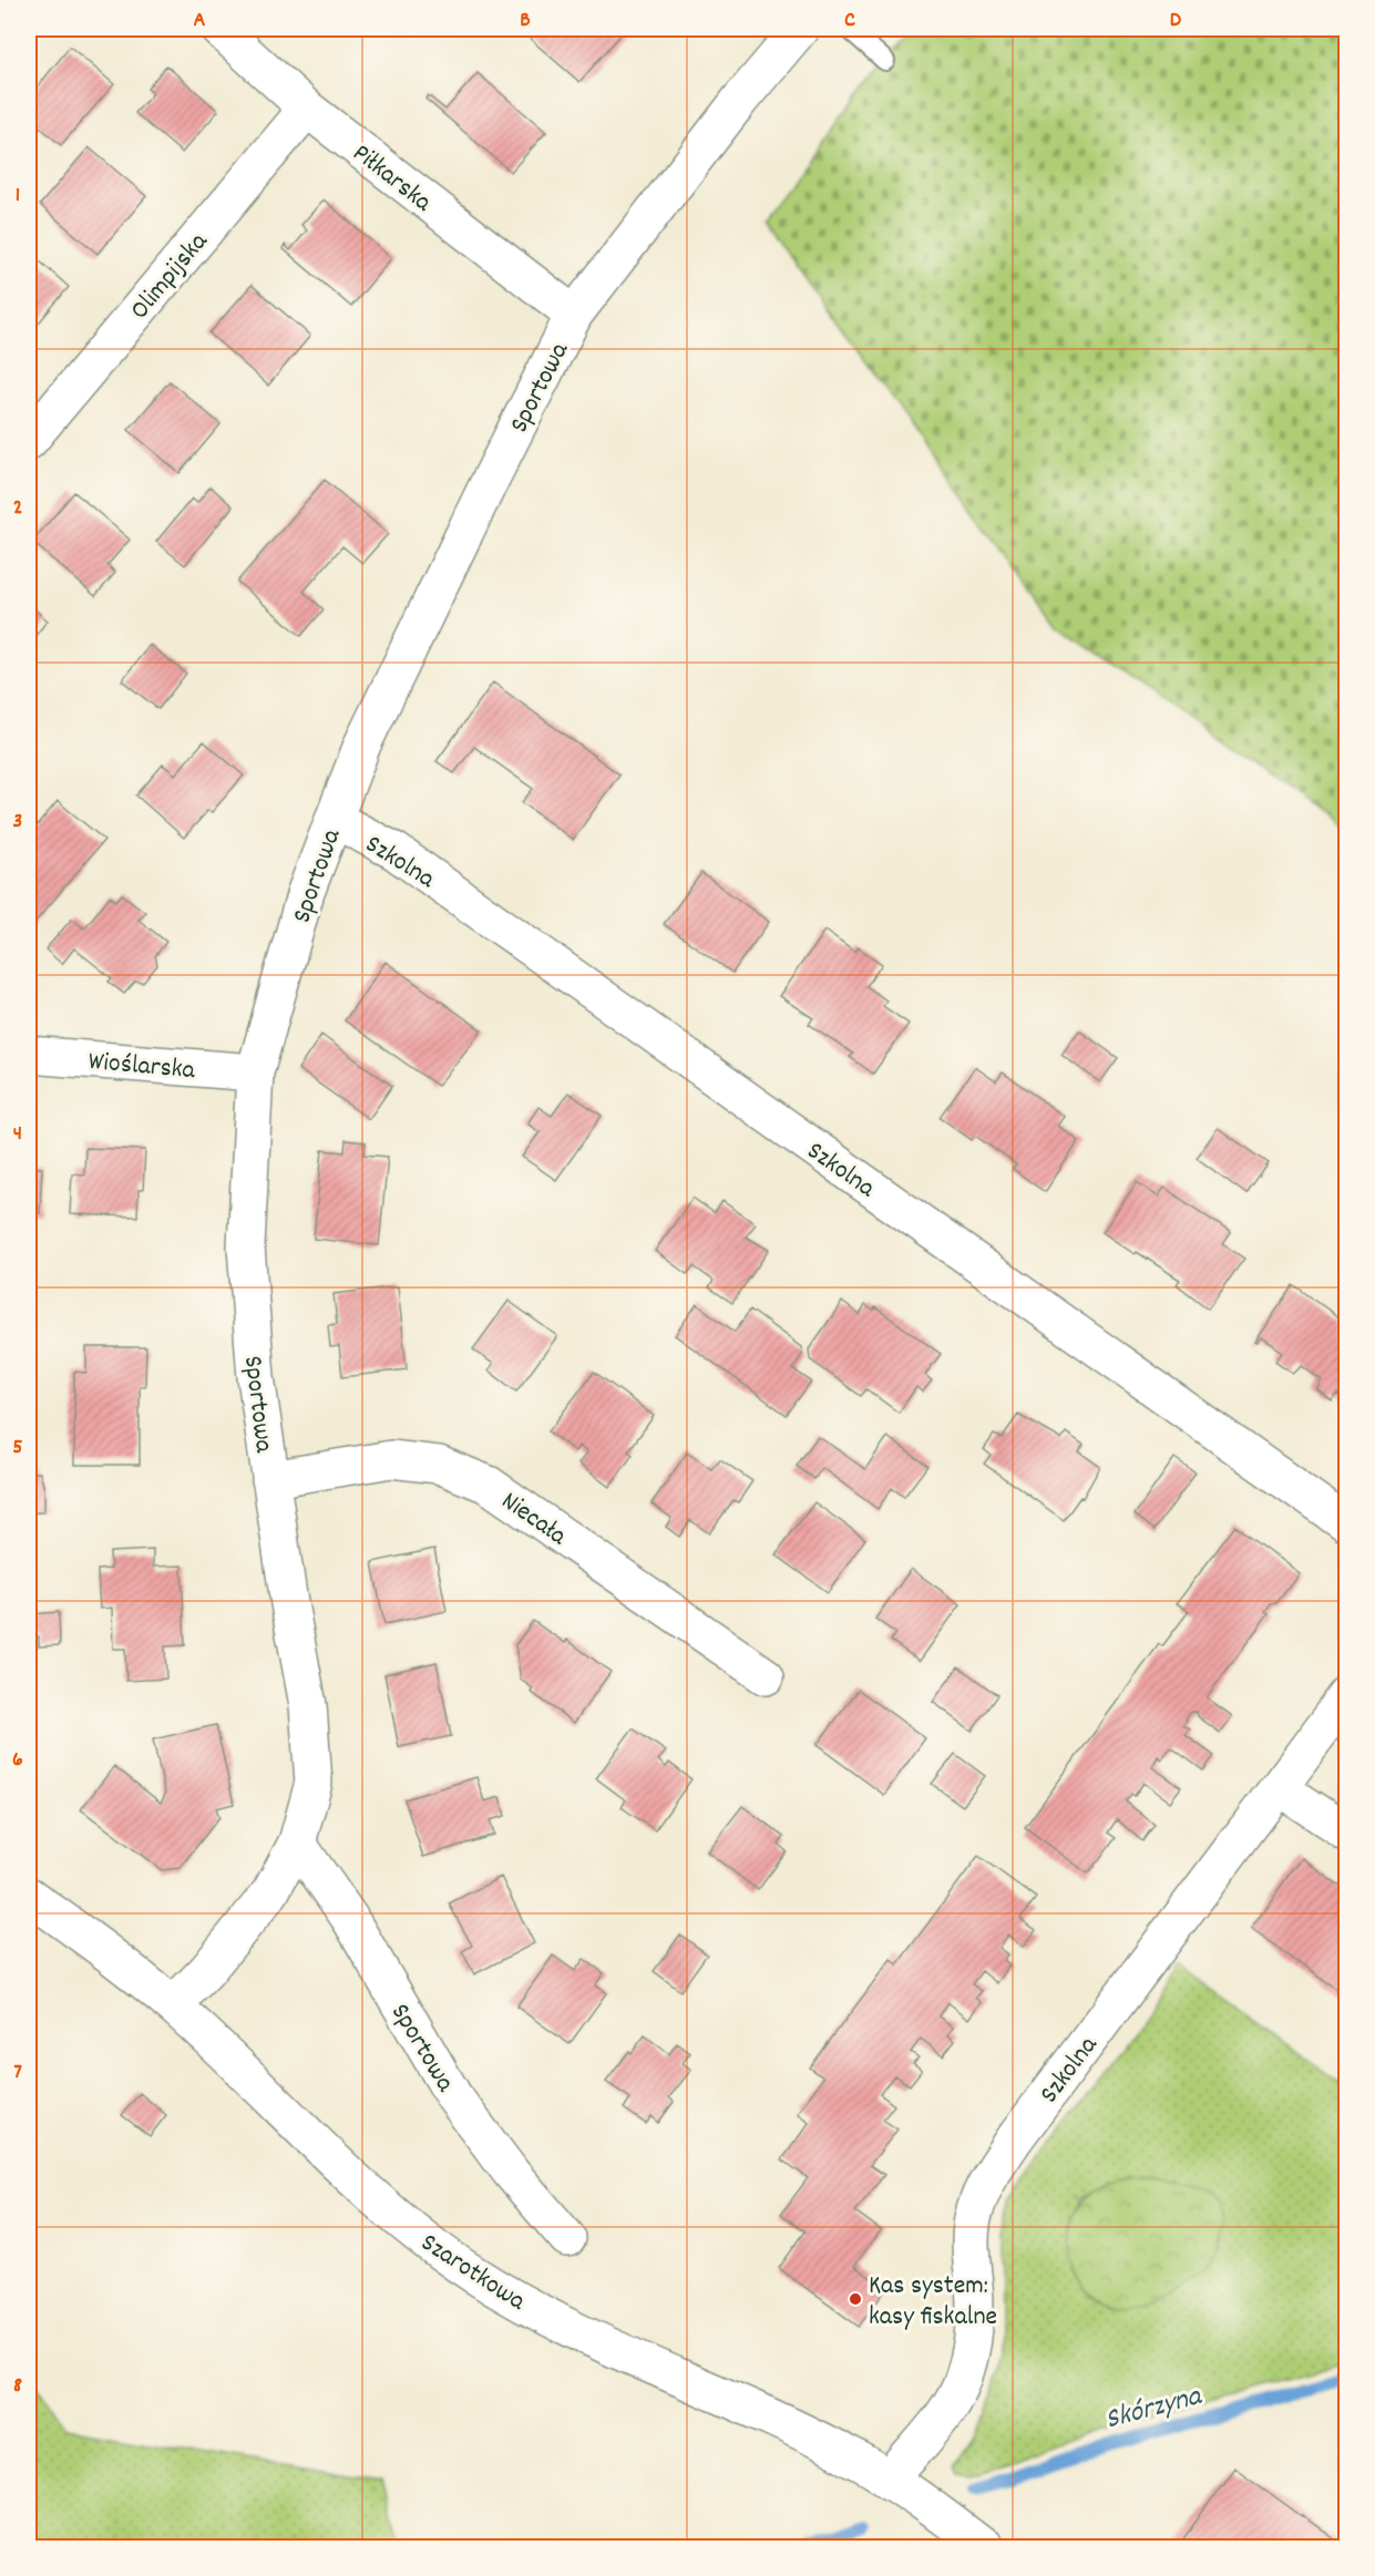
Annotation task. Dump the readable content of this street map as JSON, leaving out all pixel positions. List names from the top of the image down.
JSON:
{
  "streets": {
    "street": [
      "Piłkarska",
      "Olimpijska",
      "Sportowa",
      "Szkolna",
      "Wioślarska",
      "Niecała",
      "Szarotkowa"
    ]
  },
  "crossings": [
    ["Piłkarska", "Olimpijska"],
    ["Piłkarska", "Sportowa"],
    ["Sportowa", "Szkolna"],
    ["Sportowa", "Wioślarska"],
    ["Sportowa", "Niecała"],
    ["Sportowa", "Szarotkowa"],
    ["Szkolna", "Szarotkowa"]
  ],
  "water": ["Skórzyna"],
  "places": ["Kas system: kasy fiskalne"],
  "grid": {
    "columns": [
      "A",
      "B",
      "C",
      "D"
    ],
    "rows": [
      "1",
      "2",
      "3",
      "4",
      "5",
      "6",
      "7",
      "8"
    ]
  }
}
